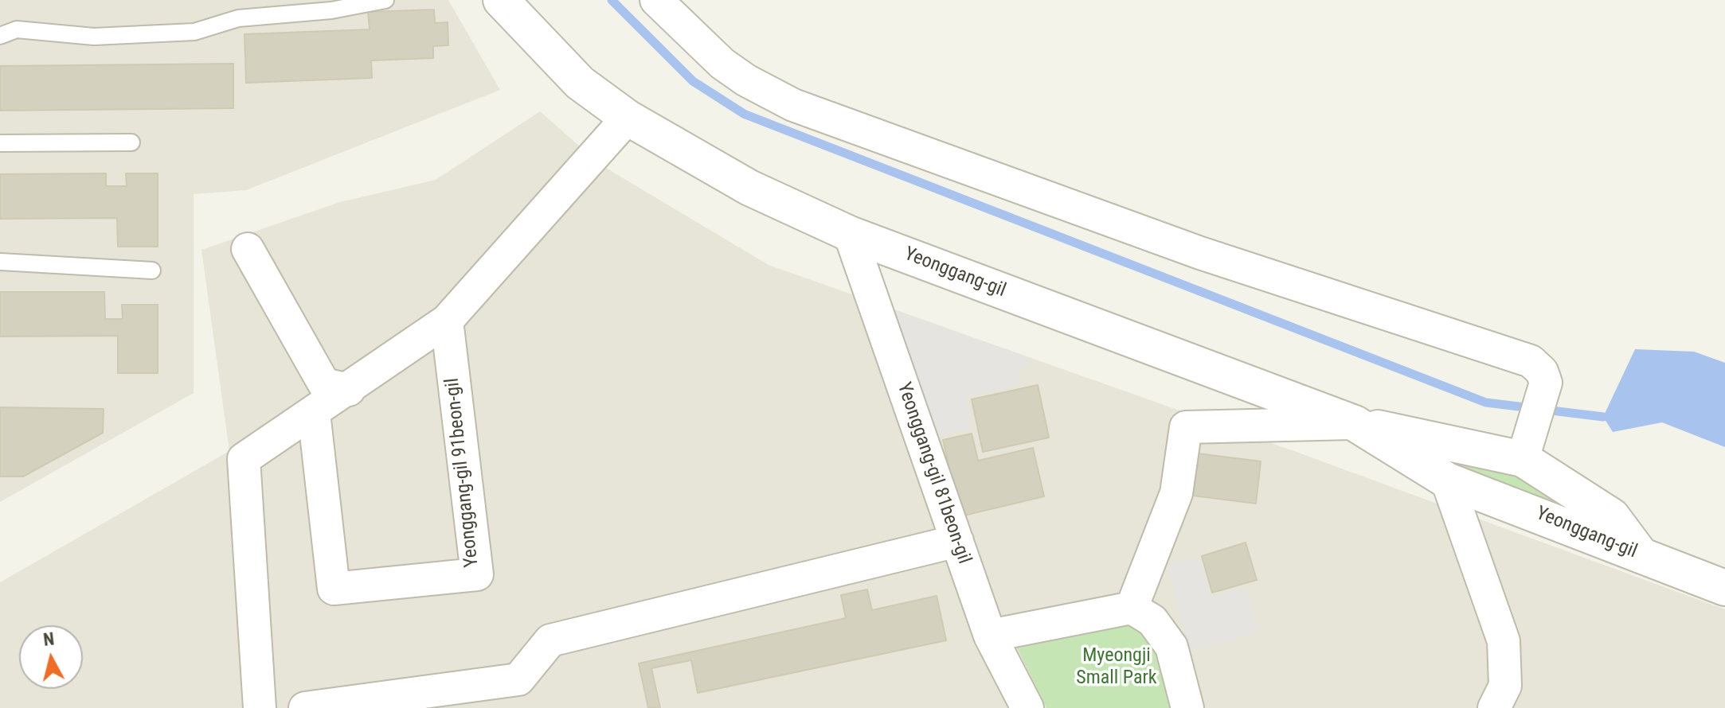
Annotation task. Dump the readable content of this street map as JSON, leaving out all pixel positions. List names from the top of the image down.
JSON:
{
  "streets": {
    "street": ["Yeonggang-gil", "Yeonggang-gil 91beon-gil", "Yeonggang-gil 81beon-gil"]
  },
  "crossings": [
    ["Yeonggang-gil", "Yeonggang-gil 81beon-gil"]
  ],
  "parks": ["Myeongji Small Park"],
  "north": "top"
}
